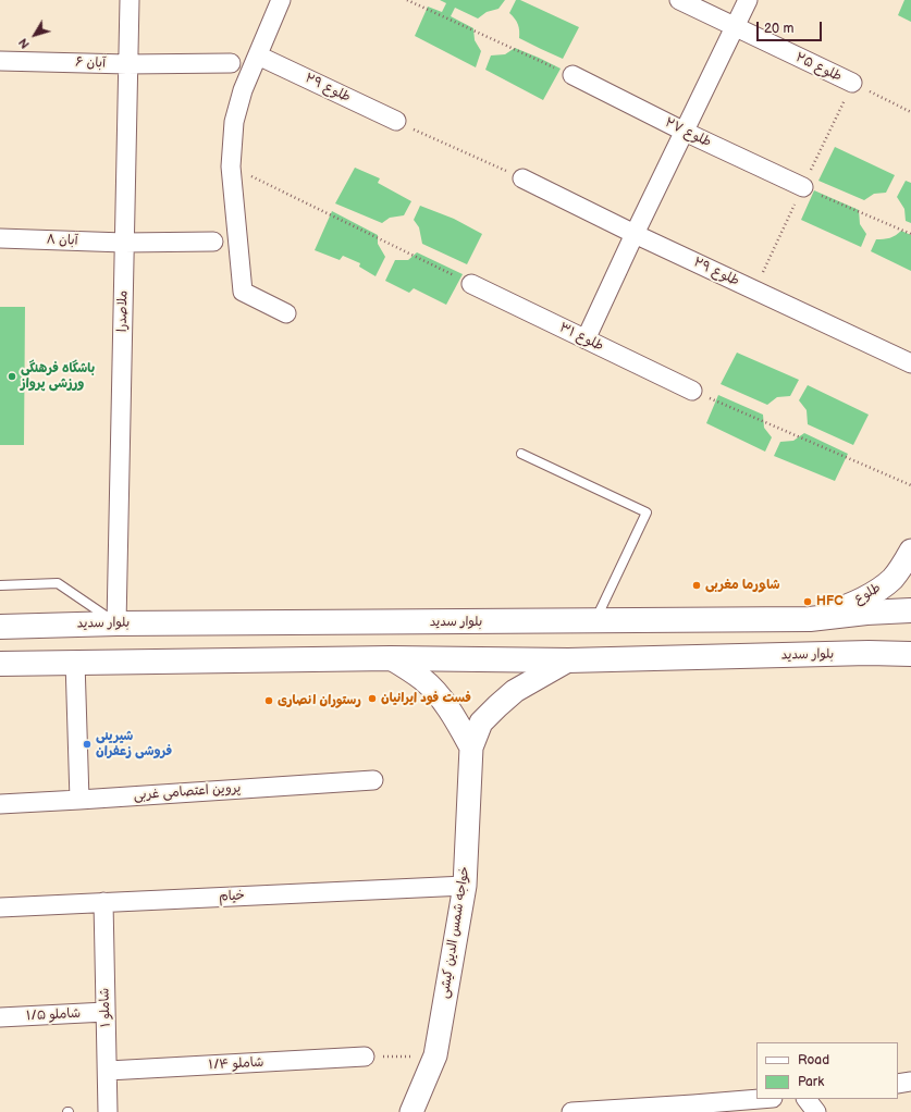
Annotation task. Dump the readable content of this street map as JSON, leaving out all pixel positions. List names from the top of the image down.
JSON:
{
  "streets": {
    "main road": ["بلوار سدید"],
    "street": [
      "آبان ۶",
      "طلوع ۲۵",
      "طلوع ۲۹",
      "طلوع ۲۷",
      "آبان ۸",
      "ملاصدرا",
      "طلوع ۳۱",
      "طلوع",
      "پروین اعتصامی غربی",
      "خیام",
      "خواجه شمس الدين كيشی",
      "شاملو ۱",
      "شاملو ۱/۵",
      "شاملو ۱/۴"
    ]
  },
  "crossings": [
    ["آبان ۶", "ملاصدرا"],
    ["آبان ۸", "ملاصدرا"],
    ["ملاصدرا", "بلوار سدید"],
    ["طلوع", "بلوار سدید"],
    ["بلوار سدید", "خواجه شمس الدين كيشی"],
    ["خیام", "خواجه شمس الدين كيشی"],
    ["خیام", "شاملو ۱"],
    ["شاملو ۱", "شاملو ۱/۵"],
    ["شاملو ۱", "شاملو ۱/۴"]
  ],
  "places": [
    "باشگاه فرهنگی ورزشی پرواز",
    "شاورما مغربی",
    "HFC",
    "فست فود ایرانیان",
    "رستوران انصاری",
    "شیرینی فروشی زعفران"
  ],
  "legend": ["Road", "Park"],
  "scale_bar": "20 m",
  "north": "bottom left"
}
